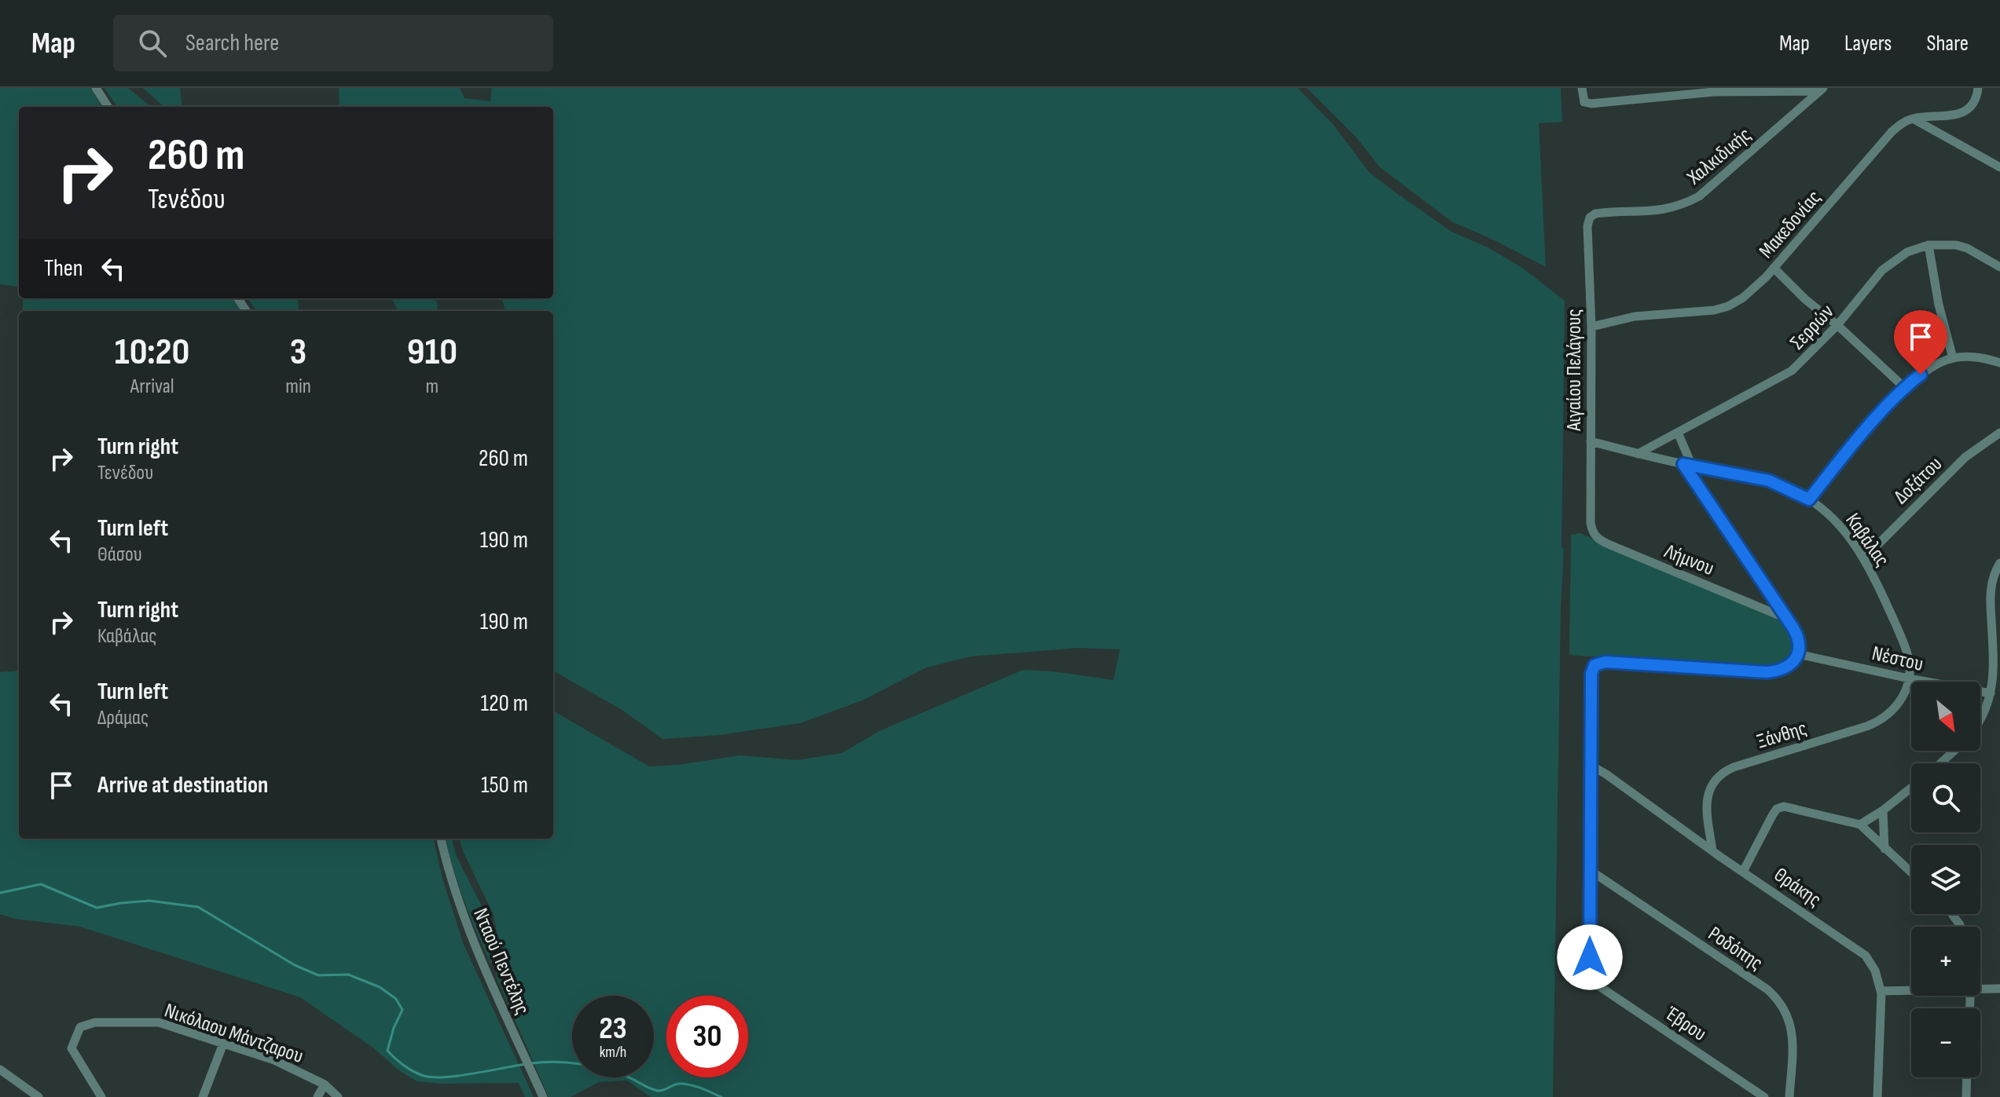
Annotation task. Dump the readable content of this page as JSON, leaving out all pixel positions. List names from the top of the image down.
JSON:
{
  "streets": {
    "street": [
      "Χαλκιδικής",
      "Μακεδονίας",
      "Σερρών",
      "Αιγαίου Πελάγους",
      "Δοξάτου",
      "Καβάλας",
      "Λήμνου",
      "Νέστου",
      "Ξάνθης",
      "Θράκης",
      "Ροδόπης",
      "Νταού Πεντέλης",
      "Έβρου",
      "Νικόλαου Μάντζαρου"
    ]
  },
  "crossings": [
    ["Χαλκιδικής", "Αιγαίου Πελάγους"],
    ["Μακεδονίας", "Αιγαίου Πελάγους"],
    ["Σερρών", "Καβάλας"],
    ["Αιγαίου Πελάγους", "Καβάλας"],
    ["Αιγαίου Πελάγους", "Λήμνου"],
    ["Δοξάτου", "Καβάλας"],
    ["Καβάλας", "Νέστου"],
    ["Καβάλας", "Ξάνθης"],
    ["Νέστου", "Ξάνθης"],
    ["Ξάνθης", "Θράκης"],
    ["Ροδόπης", "Έβρου"]
  ],
  "north": "bottom right",
  "page": {
    "header": "Map",
    "search": "Search here",
    "nav": ["Map", "Layers", "Share"],
    "turn": ["260 m", "Τενέδου"],
    "then": "Then",
    "eta": [
      "10:20",
      "Arrival",
      "3",
      "min",
      "910",
      "m"
    ],
    "list": [
      {
        "name": "Turn right",
        "note": "Τενέδου",
        "value": "260 m"
      },
      {
        "name": "Turn left",
        "note": "Θάσου",
        "value": "190 m"
      },
      {
        "name": "Turn right",
        "note": "Καβάλας",
        "value": "190 m"
      },
      {
        "name": "Turn left",
        "note": "Δράμας",
        "value": "120 m"
      },
      {
        "name": "Arrive at destination",
        "value": "150 m"
      }
    ],
    "map_buttons": ["+", "−"],
    "speed": "23 km/h",
    "limit": "30"
  }
}
